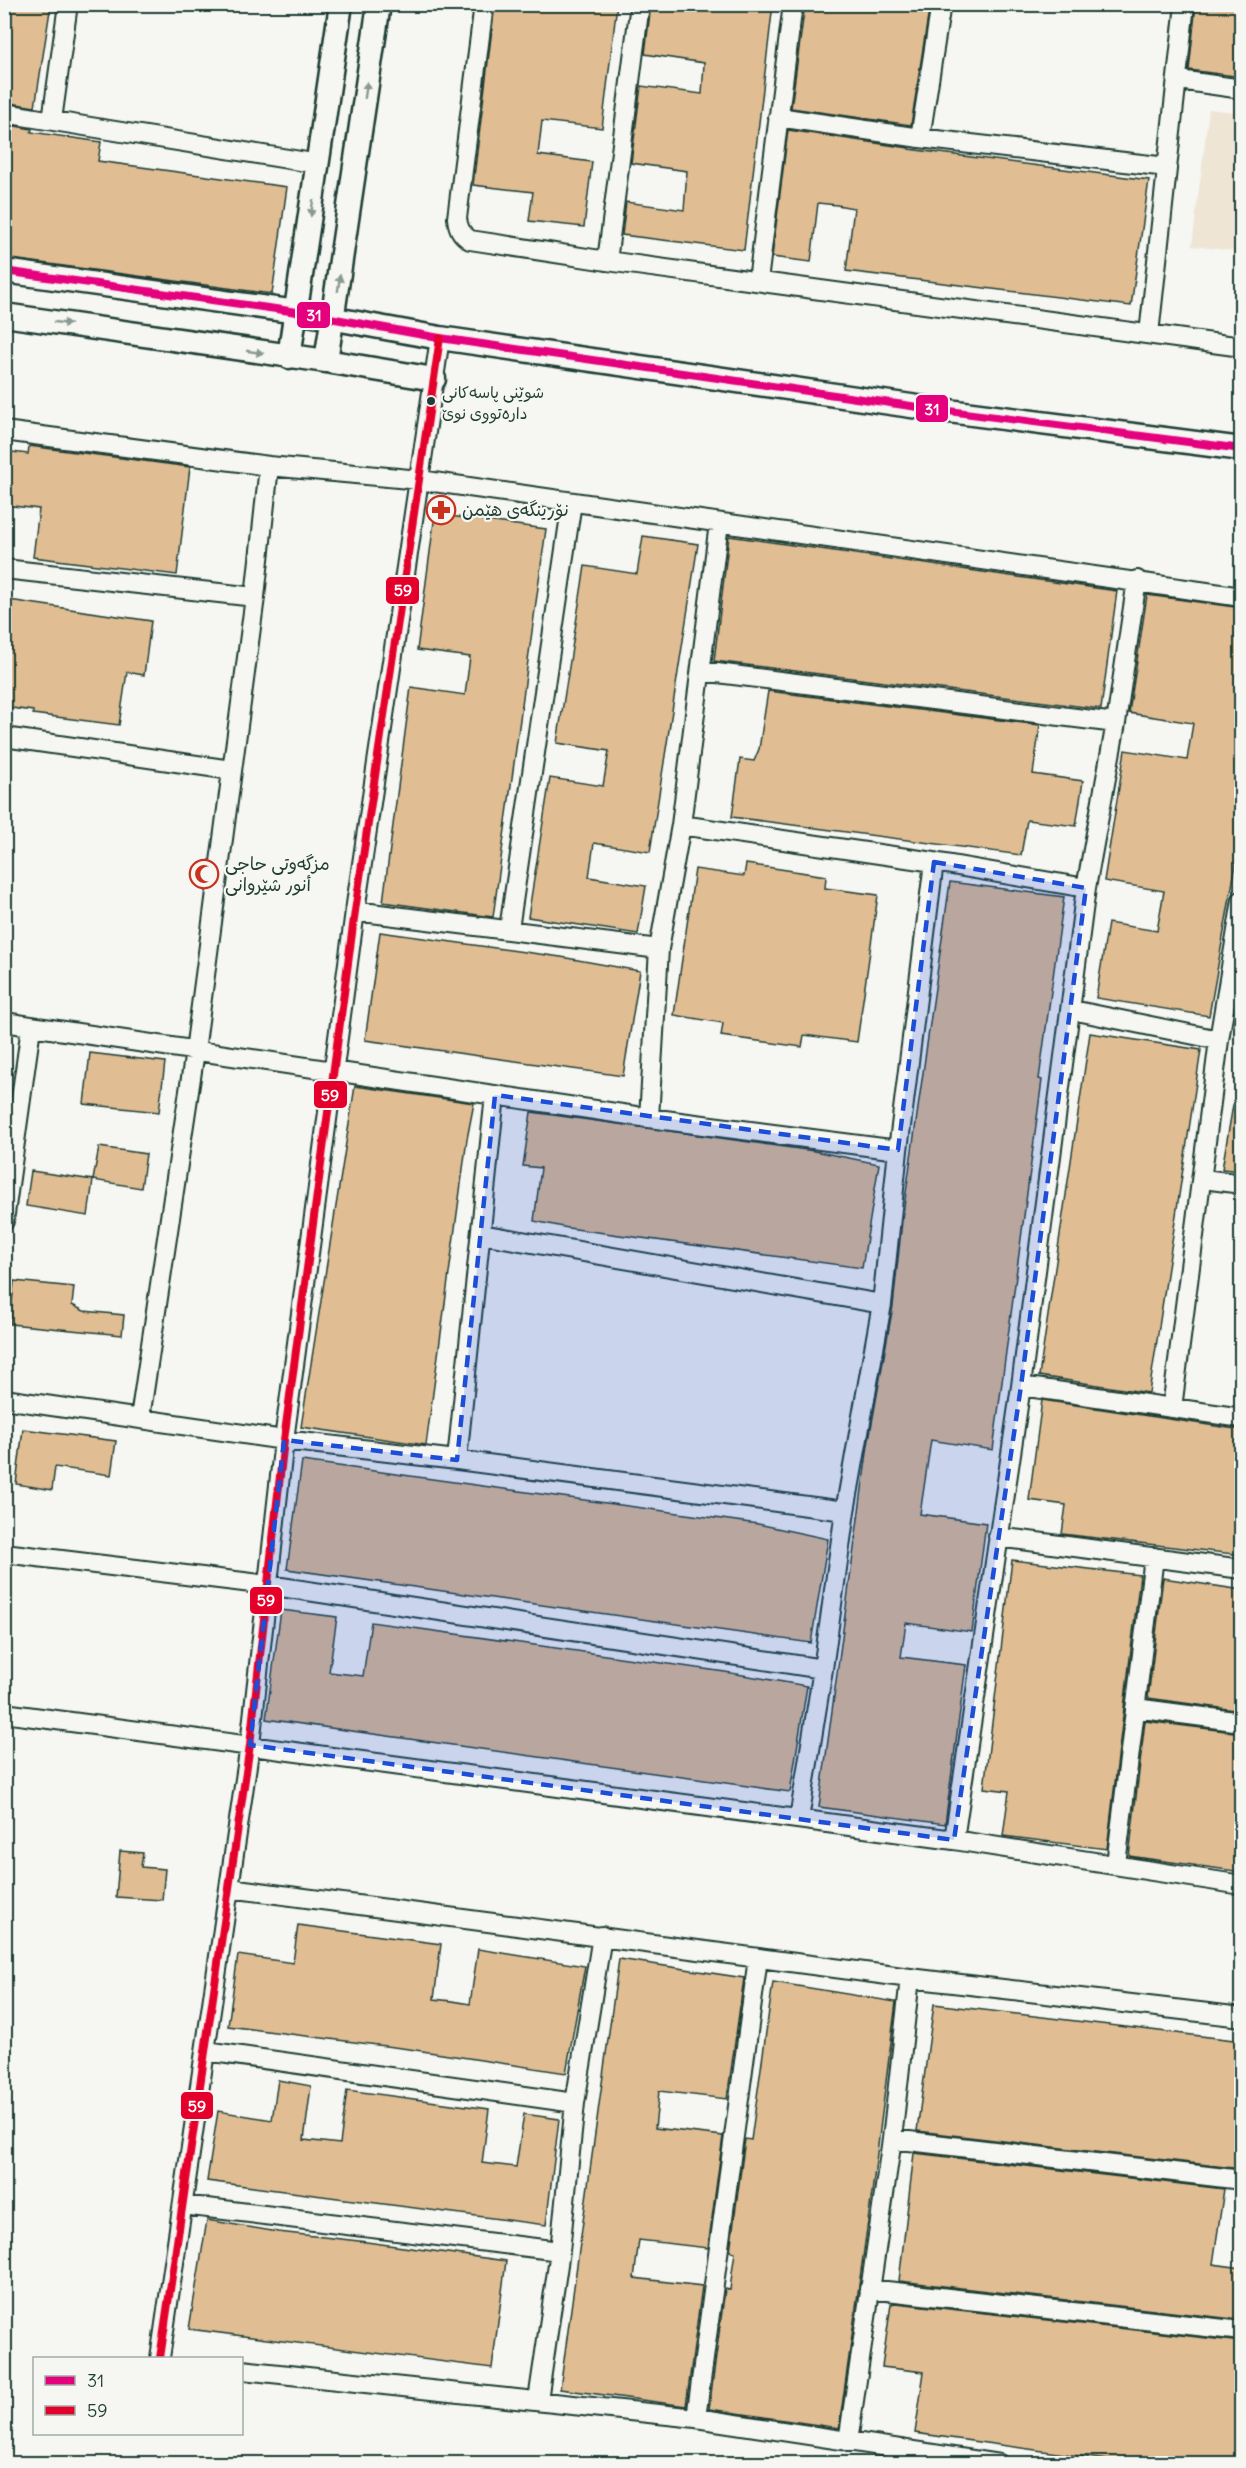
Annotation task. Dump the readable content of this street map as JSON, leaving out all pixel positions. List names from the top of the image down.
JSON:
{
  "places": {
    "other": ["شوێنی پاسەکانی دارەتووی نوێ"],
    "pharmacy": ["نۆرینگه‌ی هێمن"],
    "mosque": ["مزگەوتی حاجی أنور شێروانی"]
  },
  "lines": ["transit line 31", "transit line 59"],
  "legend": ["31", "59"]
}
